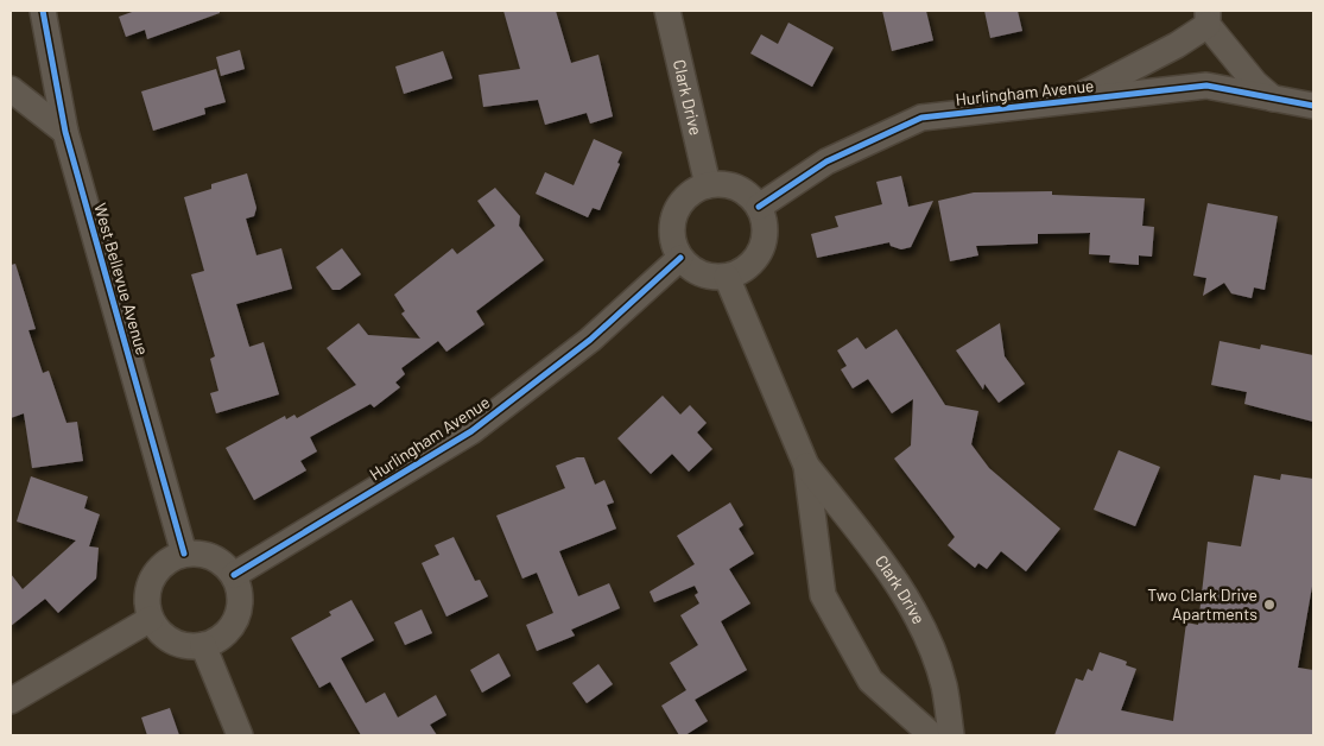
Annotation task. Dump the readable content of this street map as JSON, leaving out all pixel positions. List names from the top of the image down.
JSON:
{
  "streets": {
    "street": ["Hurlingham Avenue", "Clark Drive", "West Bellevue Avenue"]
  },
  "crossings": [
    ["Hurlingham Avenue", "Clark Drive"],
    ["Hurlingham Avenue", "West Bellevue Avenue"]
  ],
  "places": ["Two Clark Drive Apartments"]
}
